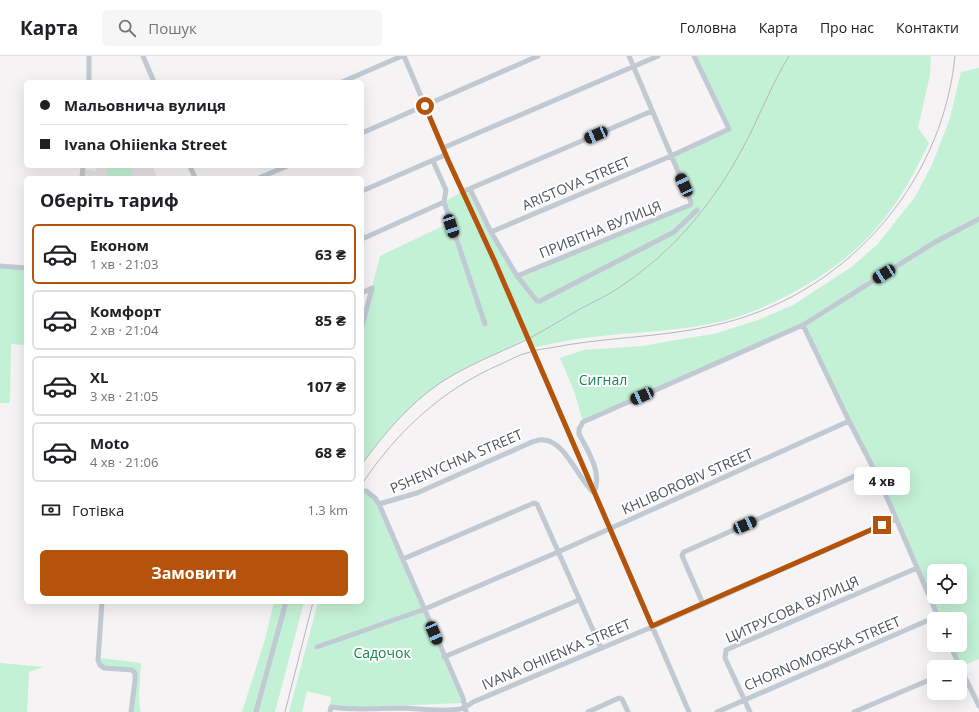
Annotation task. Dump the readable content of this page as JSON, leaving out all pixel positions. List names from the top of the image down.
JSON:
{
  "streets": {
    "street": [
      "ARISTOVA STREET",
      "ПРИВІТНА ВУЛИЦЯ",
      "PSHENYCHNA STREET",
      "KHLIBOROBIV STREET",
      "ЦИТРУСОВА ВУЛИЦЯ",
      "CHORNOMORSKA STREET",
      "IVANA OHIIENKA STREET"
    ]
  },
  "crossings": [
    ["ARISTOVA STREET", "ПРИВІТНА ВУЛИЦЯ"],
    ["ЦИТРУСОВА ВУЛИЦЯ", "CHORNOMORSKA STREET"]
  ],
  "parks": ["Сигнал", "Садочок"],
  "page": {
    "header": "Карта",
    "search": "Пошук",
    "nav": [
      "Головна",
      "Карта",
      "Про нас",
      "Контакти"
    ],
    "banner": ["Мальовнича вулиця", "Ivana Ohiienka Street"],
    "heading": "Оберіть тариф",
    "list": [
      {
        "name": "Економ",
        "note": "1 хв · 21:03",
        "value": "63 ₴"
      },
      {
        "name": "Комфорт",
        "note": "2 хв · 21:04",
        "value": "85 ₴"
      },
      {
        "name": "XL",
        "note": "3 хв · 21:05",
        "value": "107 ₴"
      },
      {
        "name": "Moto",
        "note": "4 хв · 21:06",
        "value": "68 ₴"
      }
    ],
    "bubble": "4 хв",
    "pay": ["Готівка", "1.3 km"],
    "buttons": "Замовити",
    "map_buttons": ["+", "−"]
  }
}
